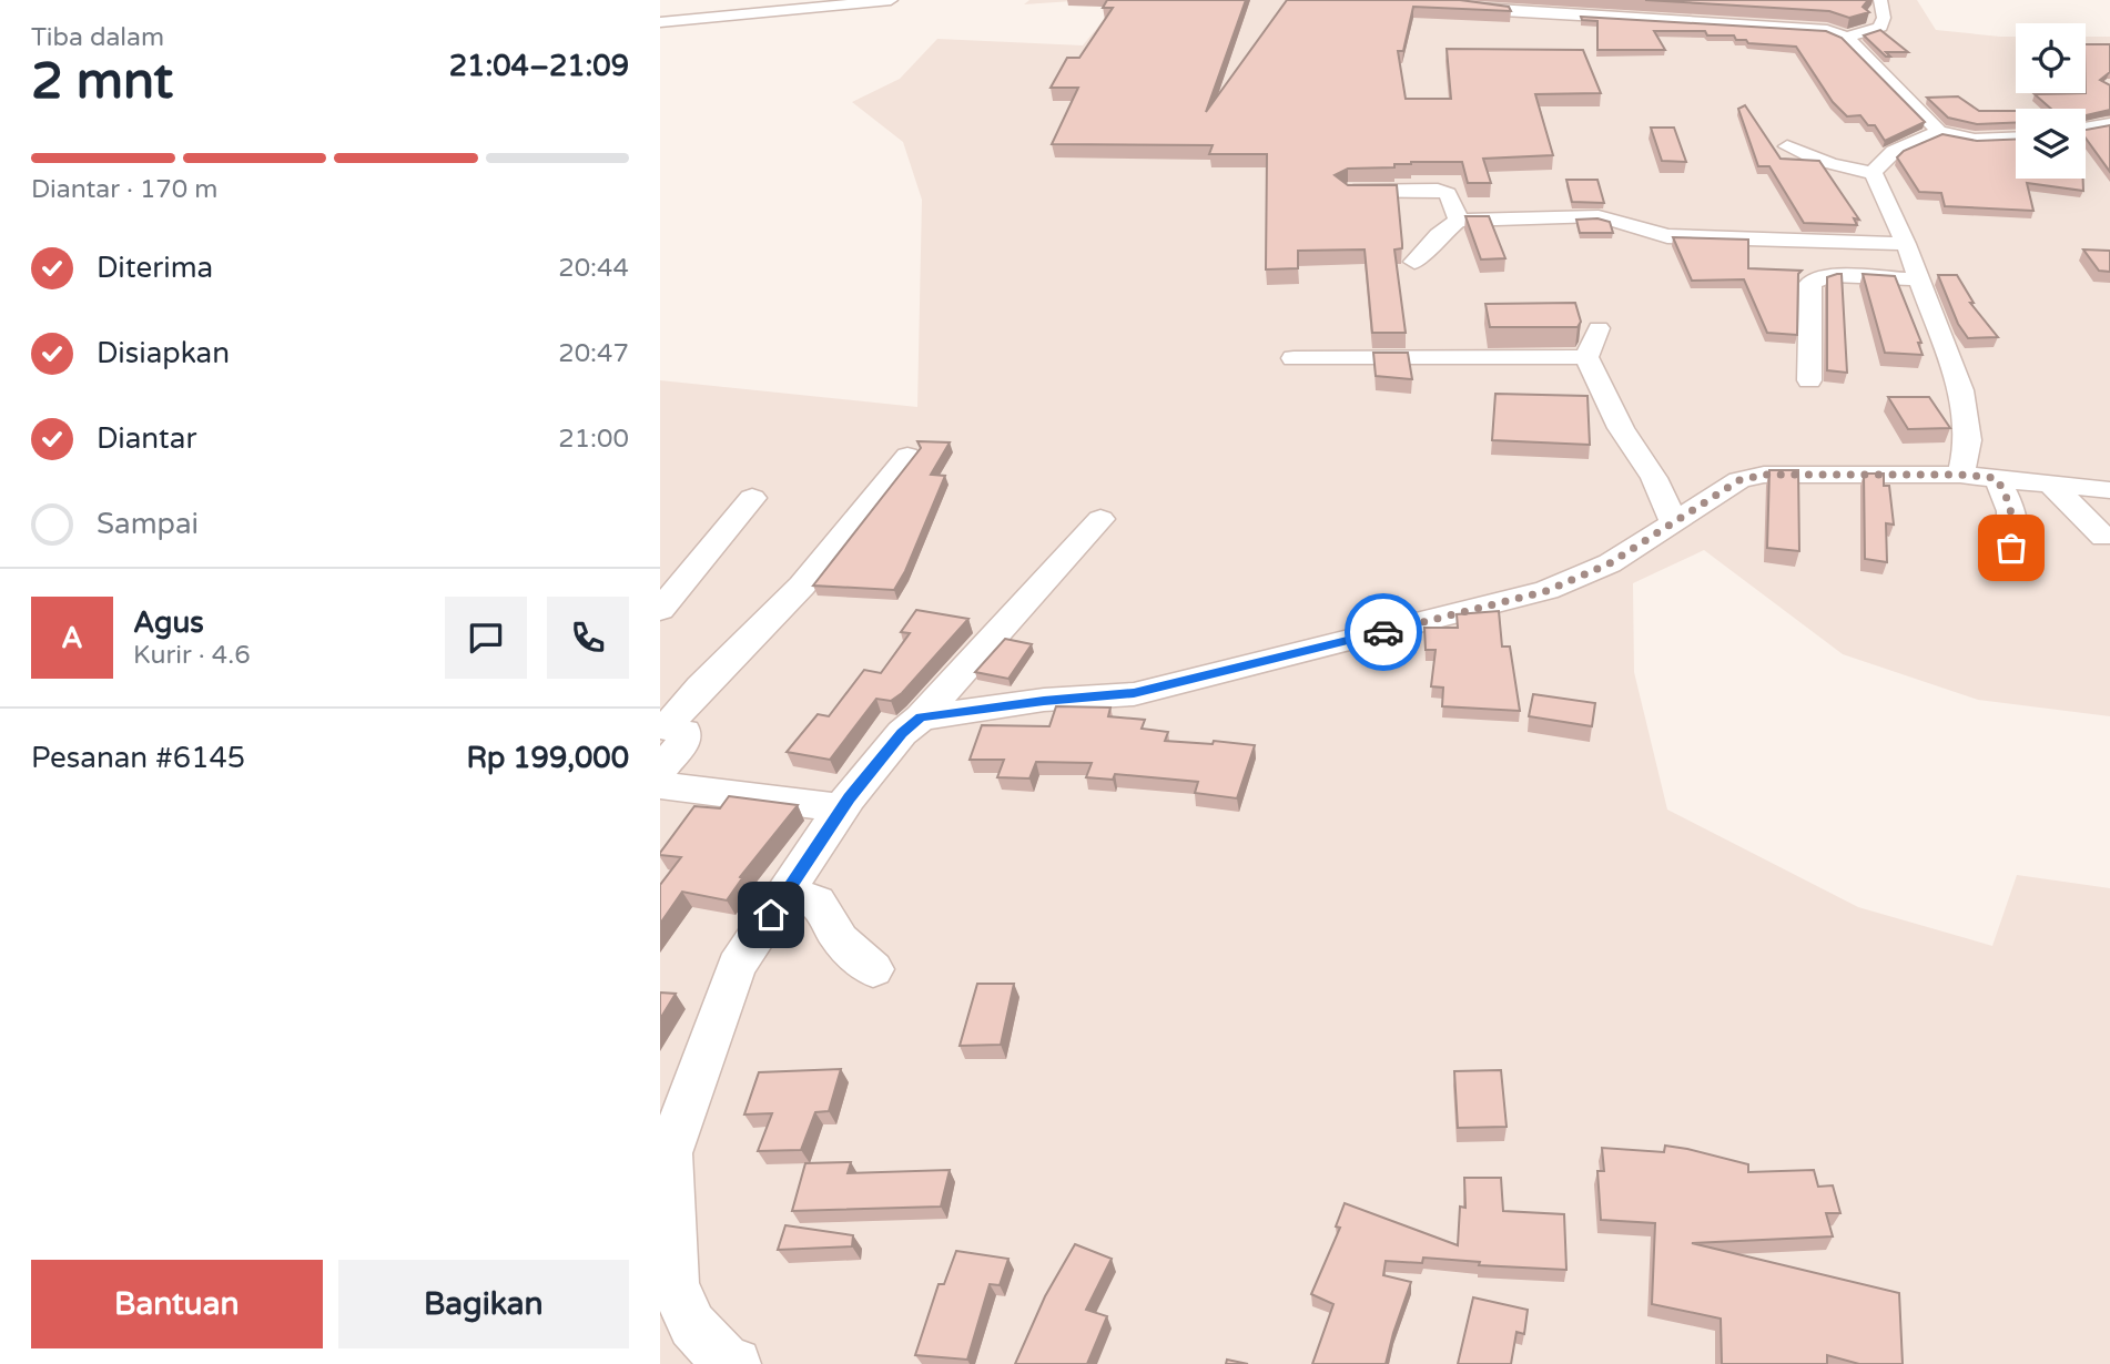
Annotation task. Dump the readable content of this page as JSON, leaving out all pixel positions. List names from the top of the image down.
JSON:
{
  "page": {
    "heading": ["2 mnt", "Tiba dalam", "21:04–21:09"],
    "panel": [
      "Agus",
      "Kurir · 4.6",
      "Pesanan #6145",
      "Rp 199,000"
    ],
    "bar": "Diantar · 170 m",
    "list": [
      ["Diterima", "20:44"],
      ["Disiapkan", "20:47"],
      ["Diantar", "21:00"],
      "Sampai"
    ],
    "round": "A",
    "buttons": ["Bantuan", "Bagikan"]
  }
}
